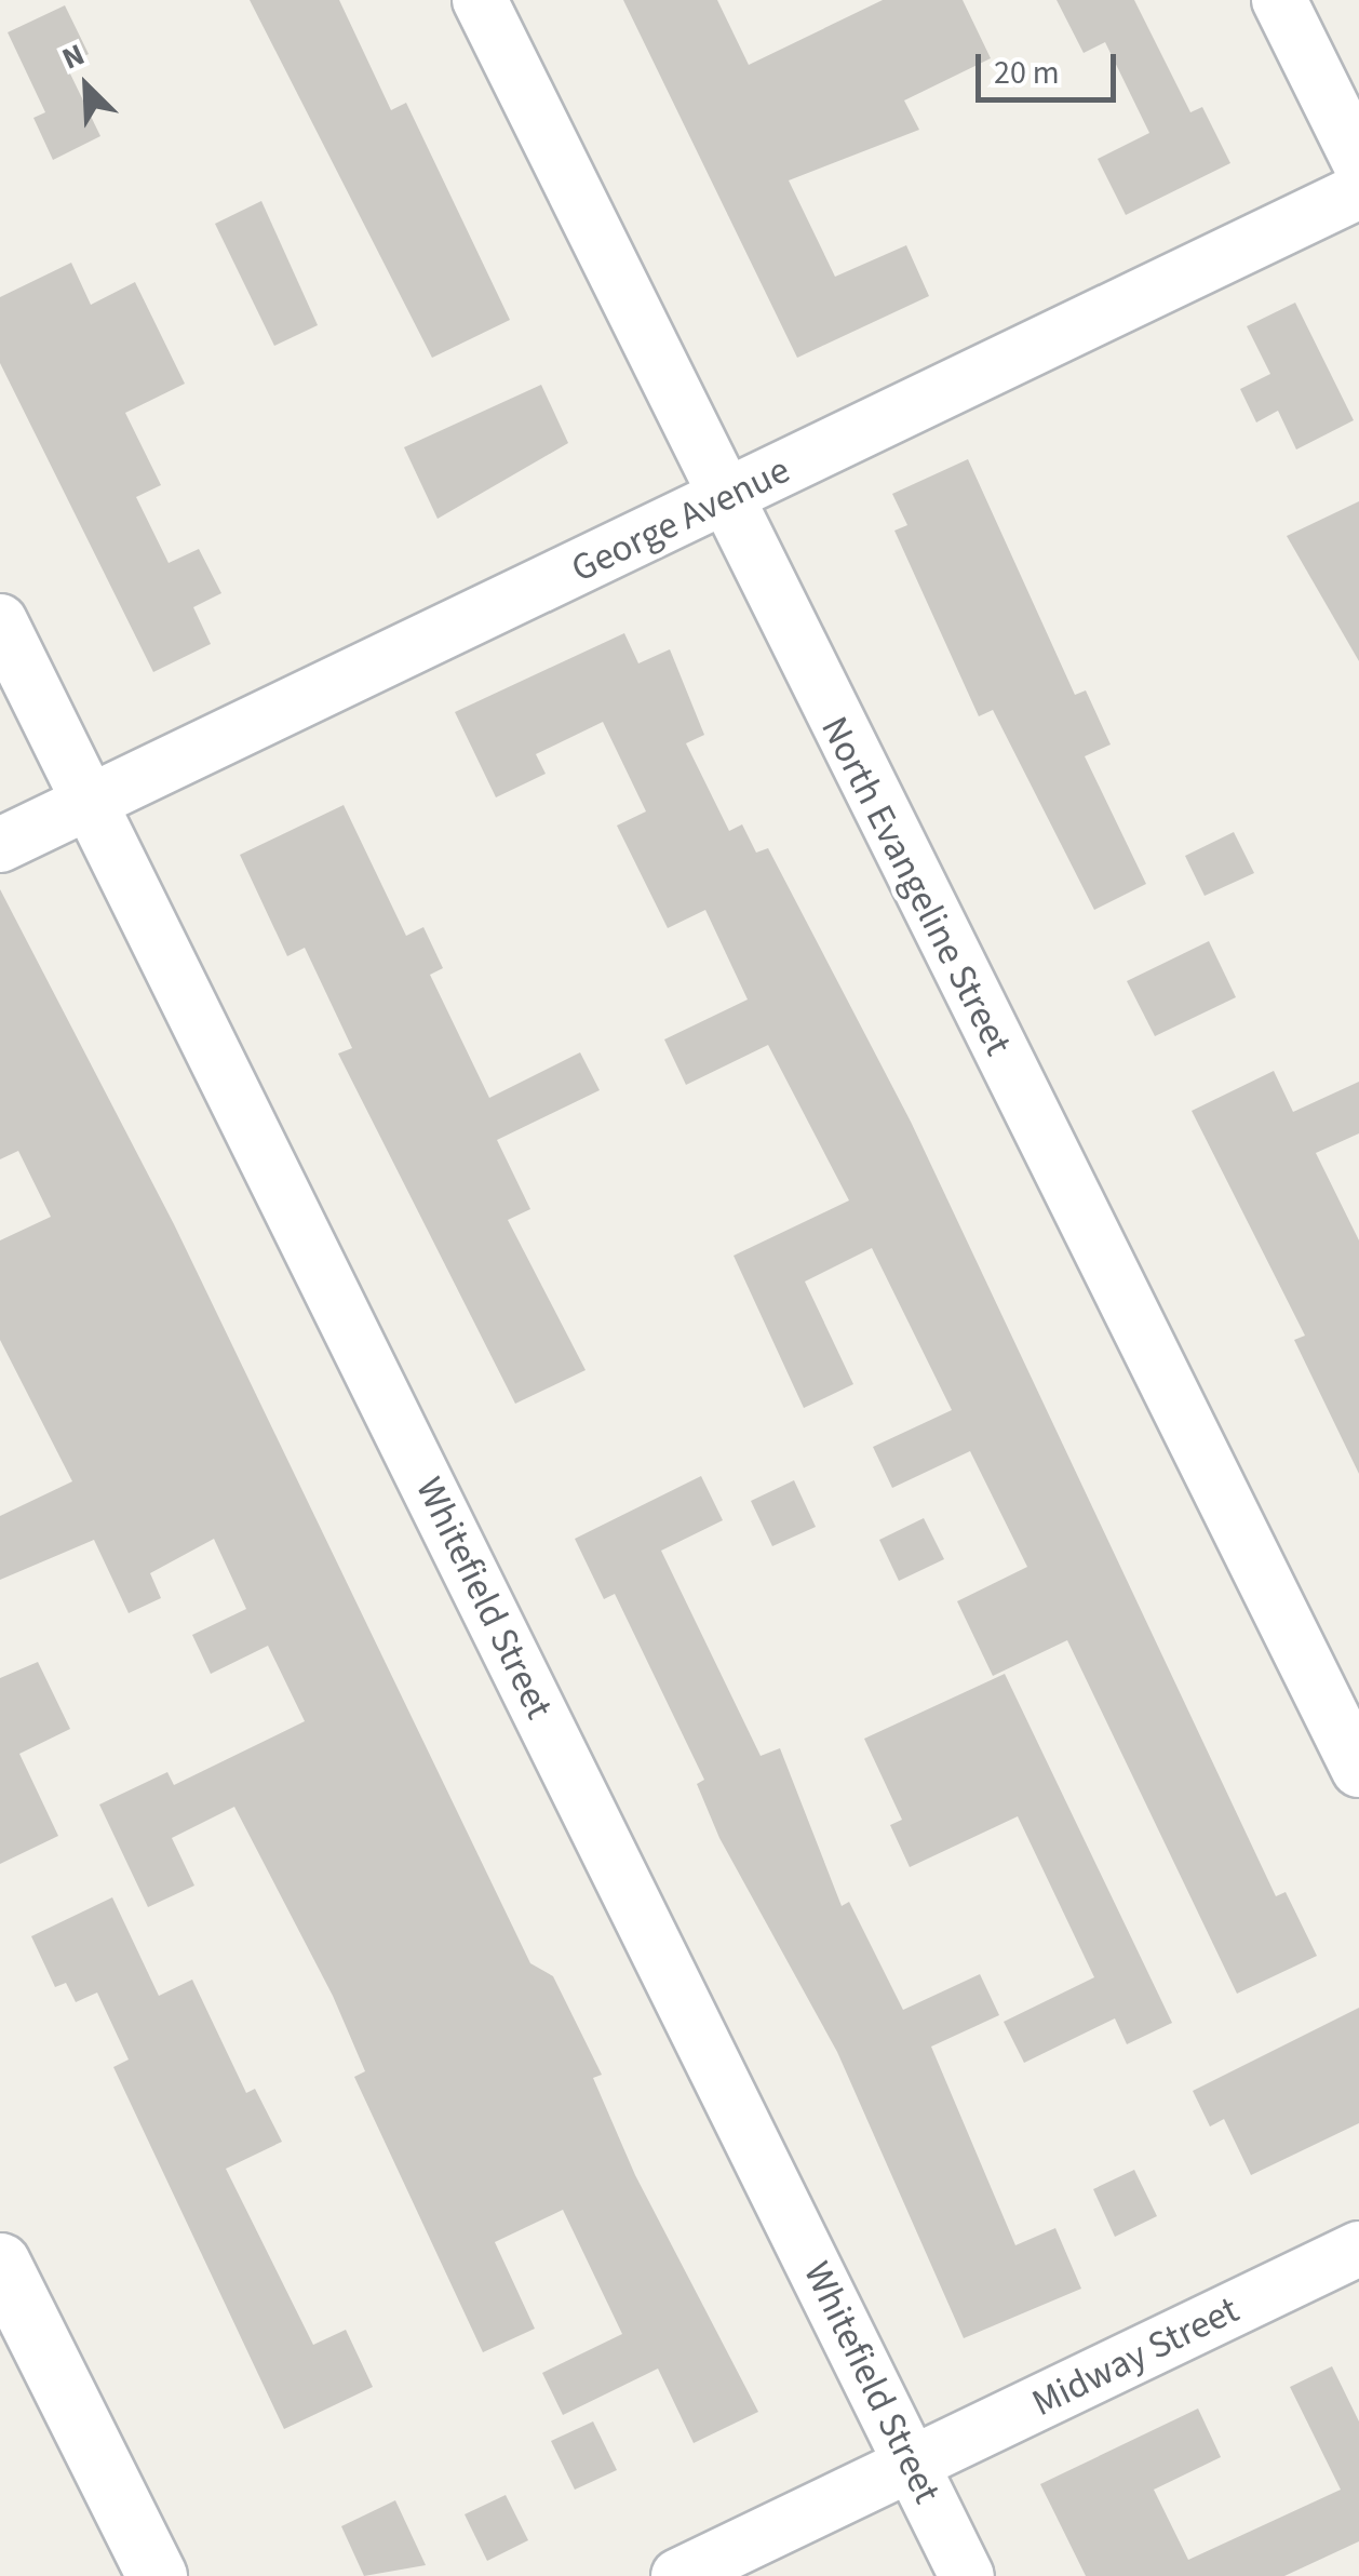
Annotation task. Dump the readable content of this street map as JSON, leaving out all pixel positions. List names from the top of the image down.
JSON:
{
  "streets": {
    "street": [
      "George Avenue",
      "North Evangeline Street",
      "Whitefield Street",
      "Midway Street"
    ]
  },
  "crossings": [
    ["George Avenue", "North Evangeline Street"],
    ["George Avenue", "Whitefield Street"],
    ["Whitefield Street", "Midway Street"]
  ],
  "scale_bar": "20 m",
  "north": "top left"
}
